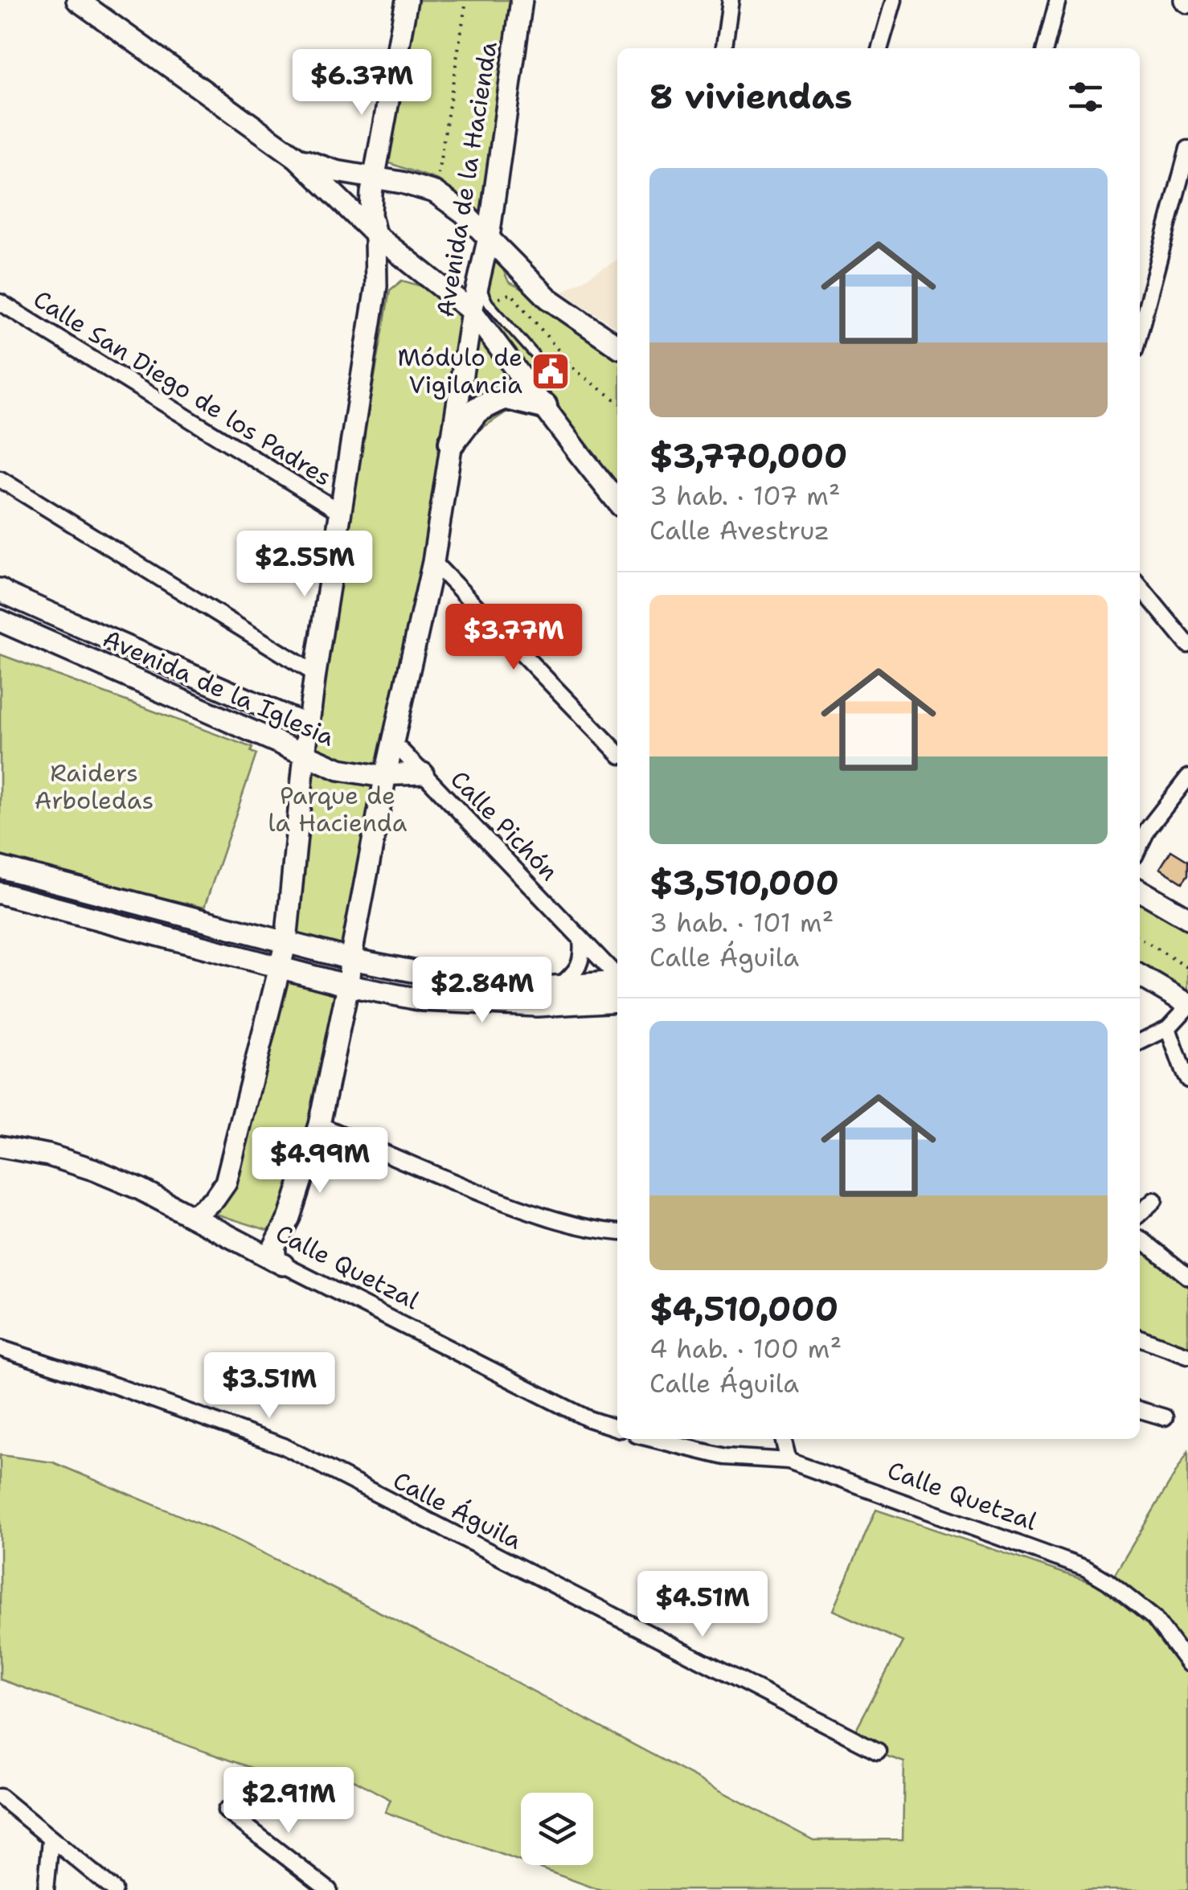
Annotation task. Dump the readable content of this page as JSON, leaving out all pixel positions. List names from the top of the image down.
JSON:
{
  "streets": {
    "main road": ["Avenida de la Hacienda", "Avenida de la Iglesia", "Calle Quetzal"],
    "street": ["Calle San Diego de los Padres", "Calle Pichón", "Calle Águila"]
  },
  "crossings": [
    ["Avenida de la Hacienda", "Avenida de la Iglesia"],
    ["Avenida de la Hacienda", "Calle Pichón"],
    ["Avenida de la Hacienda", "Calle Quetzal"],
    ["Avenida de la Iglesia", "Calle Pichón"]
  ],
  "parks": ["Raiders Arboledas", "Parque de la Hacienda"],
  "places": {
    "public building": ["Módulo de Vigilancia"]
  },
  "page": {
    "heading": "8 viviendas",
    "price": [
      "$6.37M",
      "$2.55M",
      "$3.77M",
      "$2.84M",
      "$4.99M",
      "$3.51M",
      "$4.51M",
      "$2.91M"
    ],
    "list": [
      {
        "name": "$3,770,000",
        "note": "3 hab. · 107 m² · Calle Avestruz"
      },
      {
        "name": "$3,510,000",
        "note": "3 hab. · 101 m² · Calle Águila"
      },
      {
        "name": "$4,510,000",
        "note": "4 hab. · 100 m² · Calle Águila"
      }
    ]
  }
}
